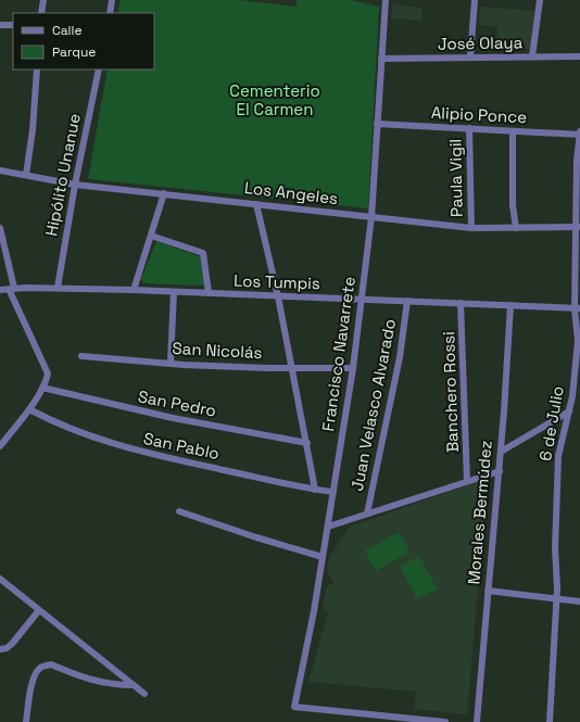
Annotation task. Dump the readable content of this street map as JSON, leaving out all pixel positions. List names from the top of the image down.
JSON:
{
  "streets": {
    "street": [
      "José Olaya",
      "Alipio Ponce",
      "Hipólito Unanue",
      "Paula Vigil",
      "Los Angeles",
      "Los Tumpis",
      "San Nicolás",
      "Francisco Navarrete",
      "Banchero Rossi",
      "San Pedro",
      "Juan Velasco Alvarado",
      "6 de Julio",
      "San Pablo",
      "Morales Bermúdez"
    ]
  },
  "crossings": [
    ["José Olaya", "Francisco Navarrete"],
    ["Alipio Ponce", "Paula Vigil"],
    ["Alipio Ponce", "Francisco Navarrete"],
    ["Alipio Ponce", "6 de Julio"],
    ["Hipólito Unanue", "Los Angeles"],
    ["Hipólito Unanue", "Los Tumpis"],
    ["Paula Vigil", "Los Angeles"],
    ["Los Angeles", "Francisco Navarrete"],
    ["Los Angeles", "6 de Julio"],
    ["Los Tumpis", "Francisco Navarrete"],
    ["Los Tumpis", "Banchero Rossi"],
    ["Los Tumpis", "Juan Velasco Alvarado"],
    ["Los Tumpis", "6 de Julio"],
    ["Los Tumpis", "Morales Bermúdez"],
    ["San Nicolás", "Francisco Navarrete"],
    ["Francisco Navarrete", "San Pablo"]
  ],
  "parks": ["Cementerio El Carmen"],
  "legend": ["Calle", "Parque"]
}
